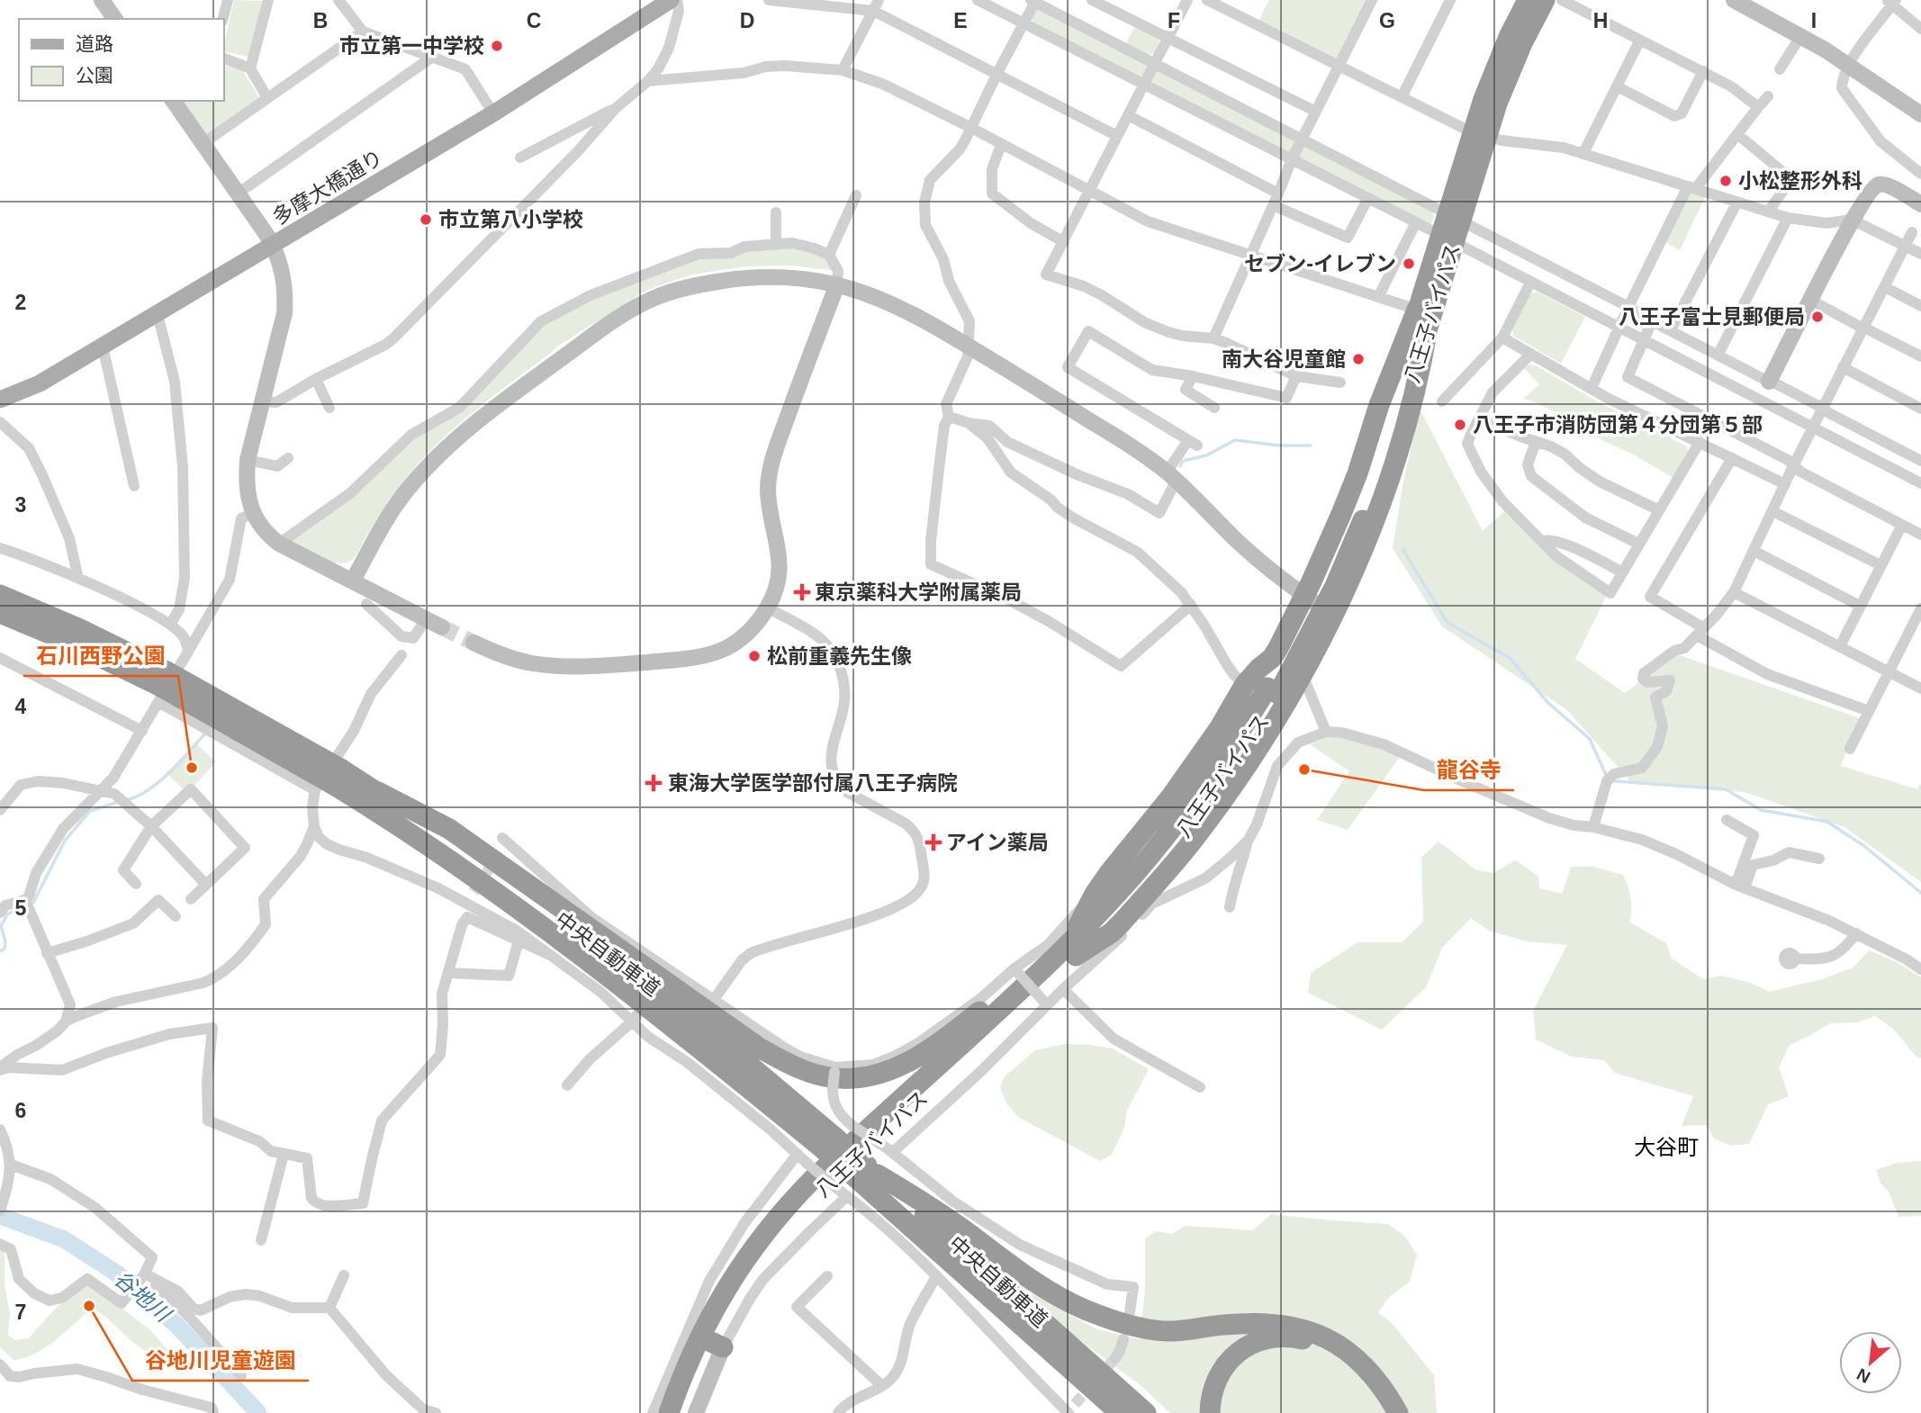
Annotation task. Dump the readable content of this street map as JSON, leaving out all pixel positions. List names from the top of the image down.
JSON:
{
  "streets": {
    "highway": ["八王子バイパス", "中央自動車道"],
    "main road": ["多摩大橋通り"]
  },
  "districts": ["大谷町"],
  "water": ["谷地川"],
  "places": {
    "other": [
      "市立第一中学校",
      "小松整形外科",
      "市立第八小学校",
      "セブン-イレブン",
      "八王子富士見郵便局",
      "南大谷児童館",
      "八王子市消防団第４分団第５部",
      "松前重義先生像",
      "石川西野公園",
      "龍谷寺",
      "谷地川児童遊園"
    ],
    "health": ["東京薬科大学附属薬局", "東海大学医学部付属八王子病院", "アイン薬局"]
  },
  "legend": ["道路", "公園"],
  "north": "bottom left",
  "grid": {
    "columns": [
      "B",
      "C",
      "D",
      "E",
      "F",
      "G",
      "H",
      "I"
    ],
    "rows": [
      "2",
      "3",
      "4",
      "5",
      "6",
      "7"
    ]
  }
}
